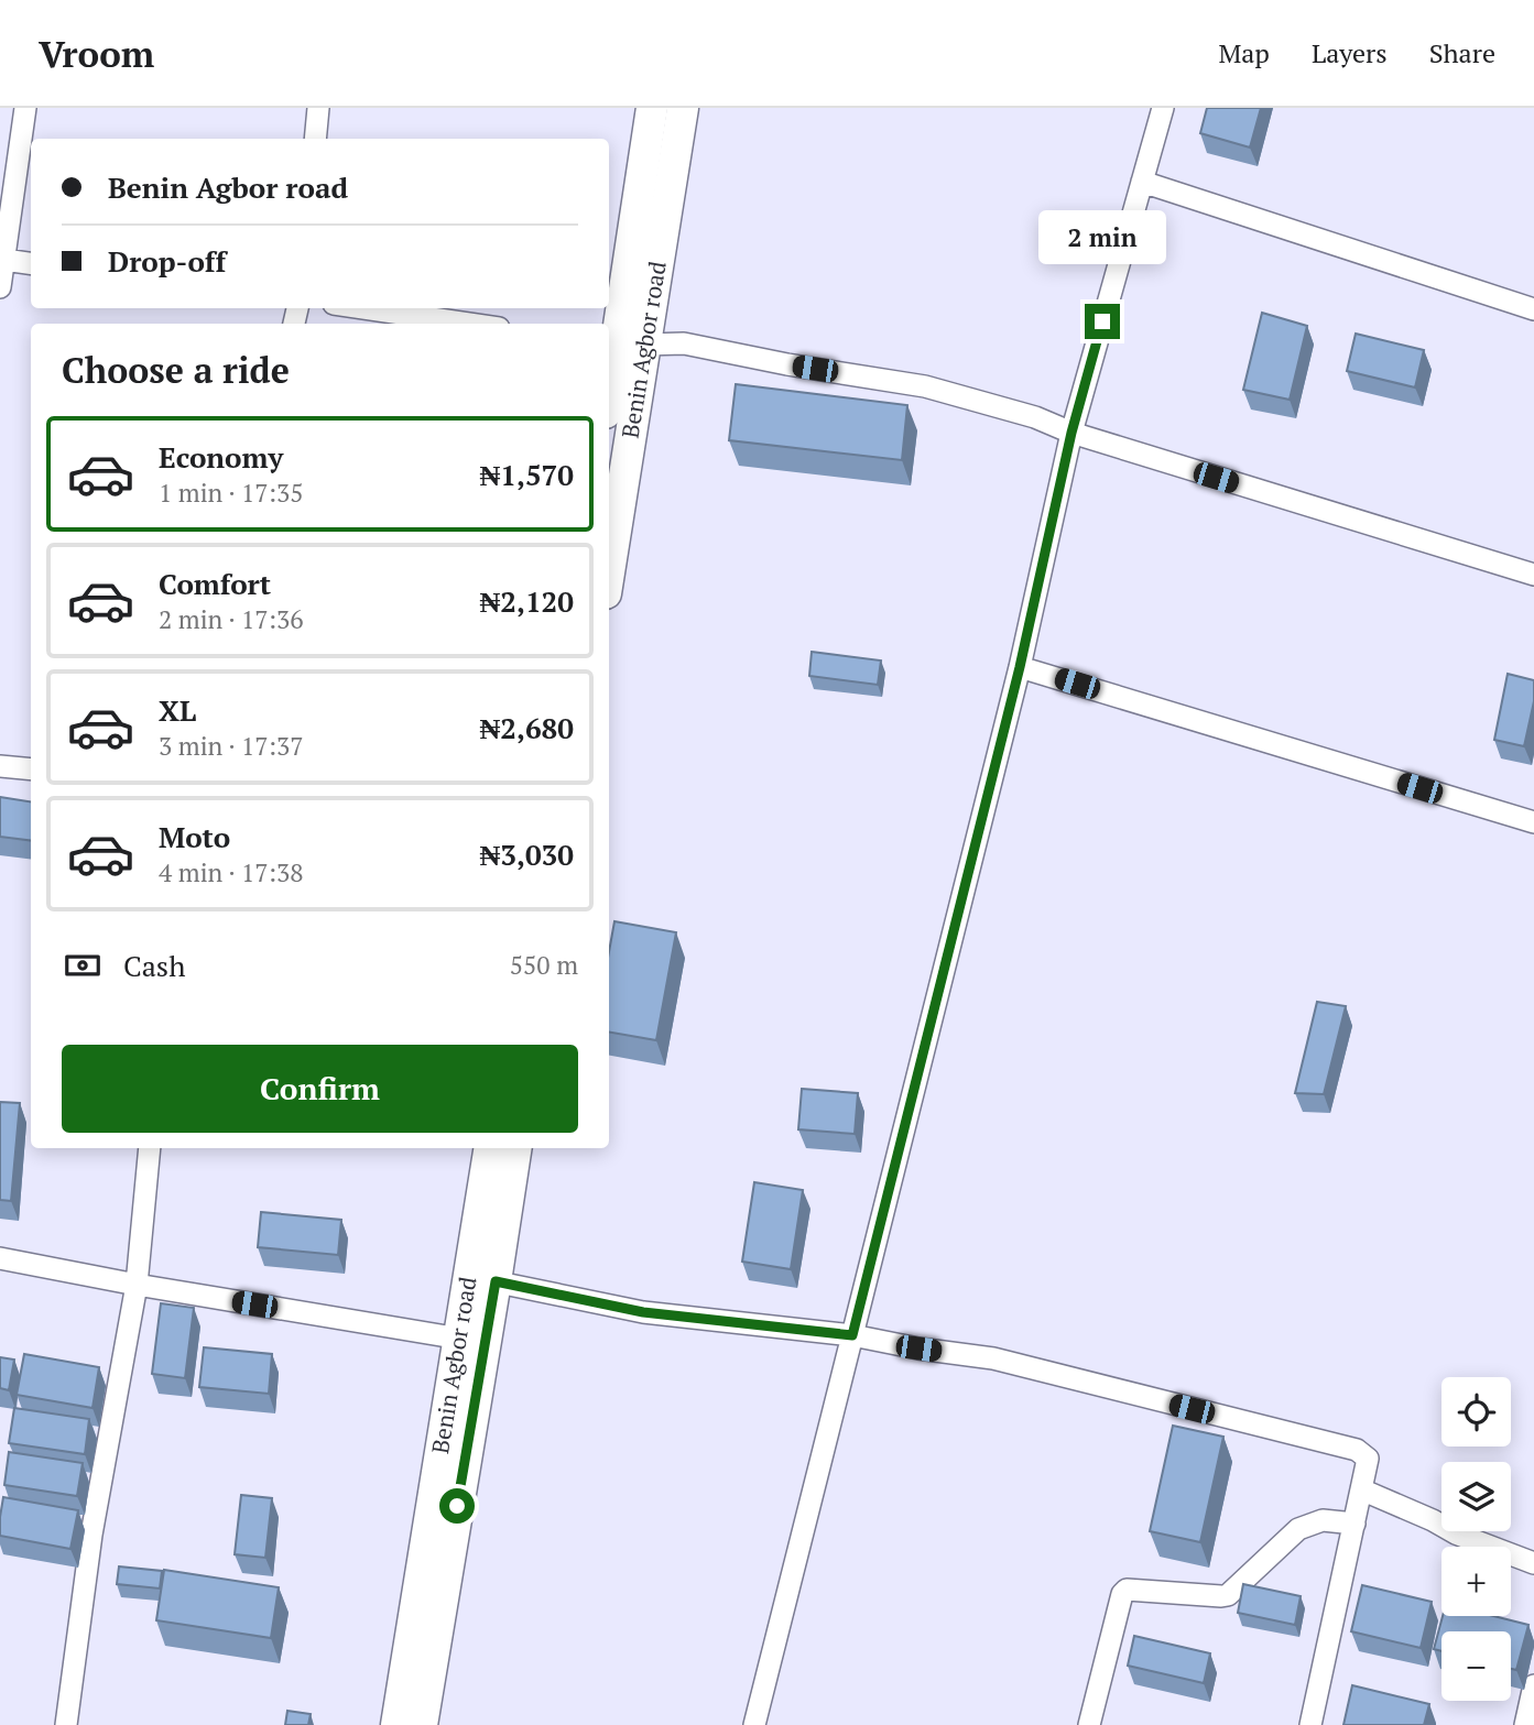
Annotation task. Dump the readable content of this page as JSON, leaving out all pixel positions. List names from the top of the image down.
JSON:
{
  "streets": {
    "highway": ["Benin Agbor road"]
  },
  "page": {
    "header": "Vroom",
    "nav": ["Map", "Layers", "Share"],
    "banner": ["Benin Agbor road", "Drop-off"],
    "bubble": "2 min",
    "heading": "Choose a ride",
    "list": [
      {
        "name": "Economy",
        "note": "1 min · 17:35",
        "value": "₦1,570"
      },
      {
        "name": "Comfort",
        "note": "2 min · 17:36",
        "value": "₦2,120"
      },
      {
        "name": "XL",
        "note": "3 min · 17:37",
        "value": "₦2,680"
      },
      {
        "name": "Moto",
        "note": "4 min · 17:38",
        "value": "₦3,030"
      }
    ],
    "pay": ["Cash", "550 m"],
    "buttons": "Confirm",
    "map_buttons": ["+", "−"]
  }
}
